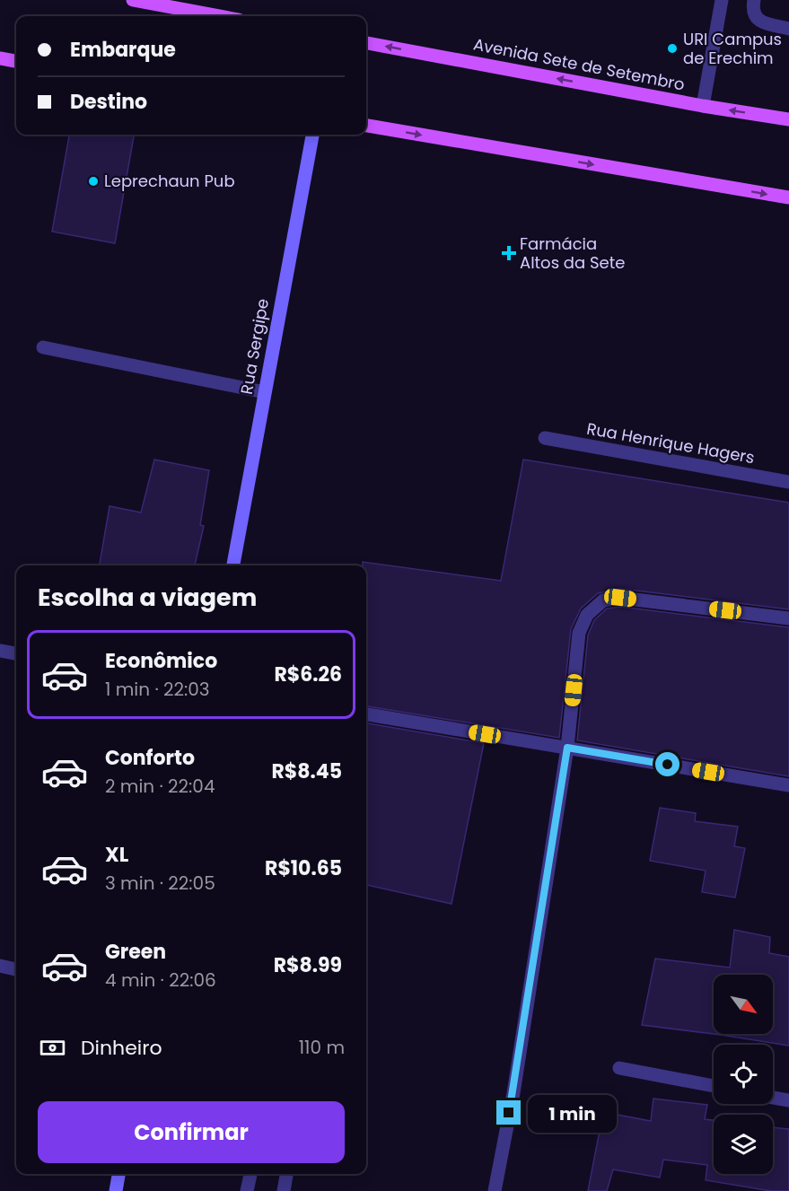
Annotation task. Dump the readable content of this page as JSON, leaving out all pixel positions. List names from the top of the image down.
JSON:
{
  "streets": {
    "main road": ["Avenida Sete de Setembro", "Rua Sergipe"],
    "street": ["Rua Henrique Hagers"]
  },
  "places": {
    "other": ["URI Campus de Erechim", "Leprechaun Pub"],
    "health": ["Farmácia Altos da Sete"]
  },
  "north": "bottom right",
  "page": {
    "banner": ["Embarque", "Destino"],
    "heading": "Escolha a viagem",
    "list": [
      {
        "name": "Econômico",
        "note": "1 min · 22:03",
        "value": "R$6.26"
      },
      {
        "name": "Conforto",
        "note": "2 min · 22:04",
        "value": "R$8.45"
      },
      {
        "name": "XL",
        "note": "3 min · 22:05",
        "value": "R$10.65"
      },
      {
        "name": "Green",
        "note": "4 min · 22:06",
        "value": "R$8.99"
      }
    ],
    "pay": ["Dinheiro", "110 m"],
    "buttons": "Confirmar",
    "bubble": "1 min"
  }
}
